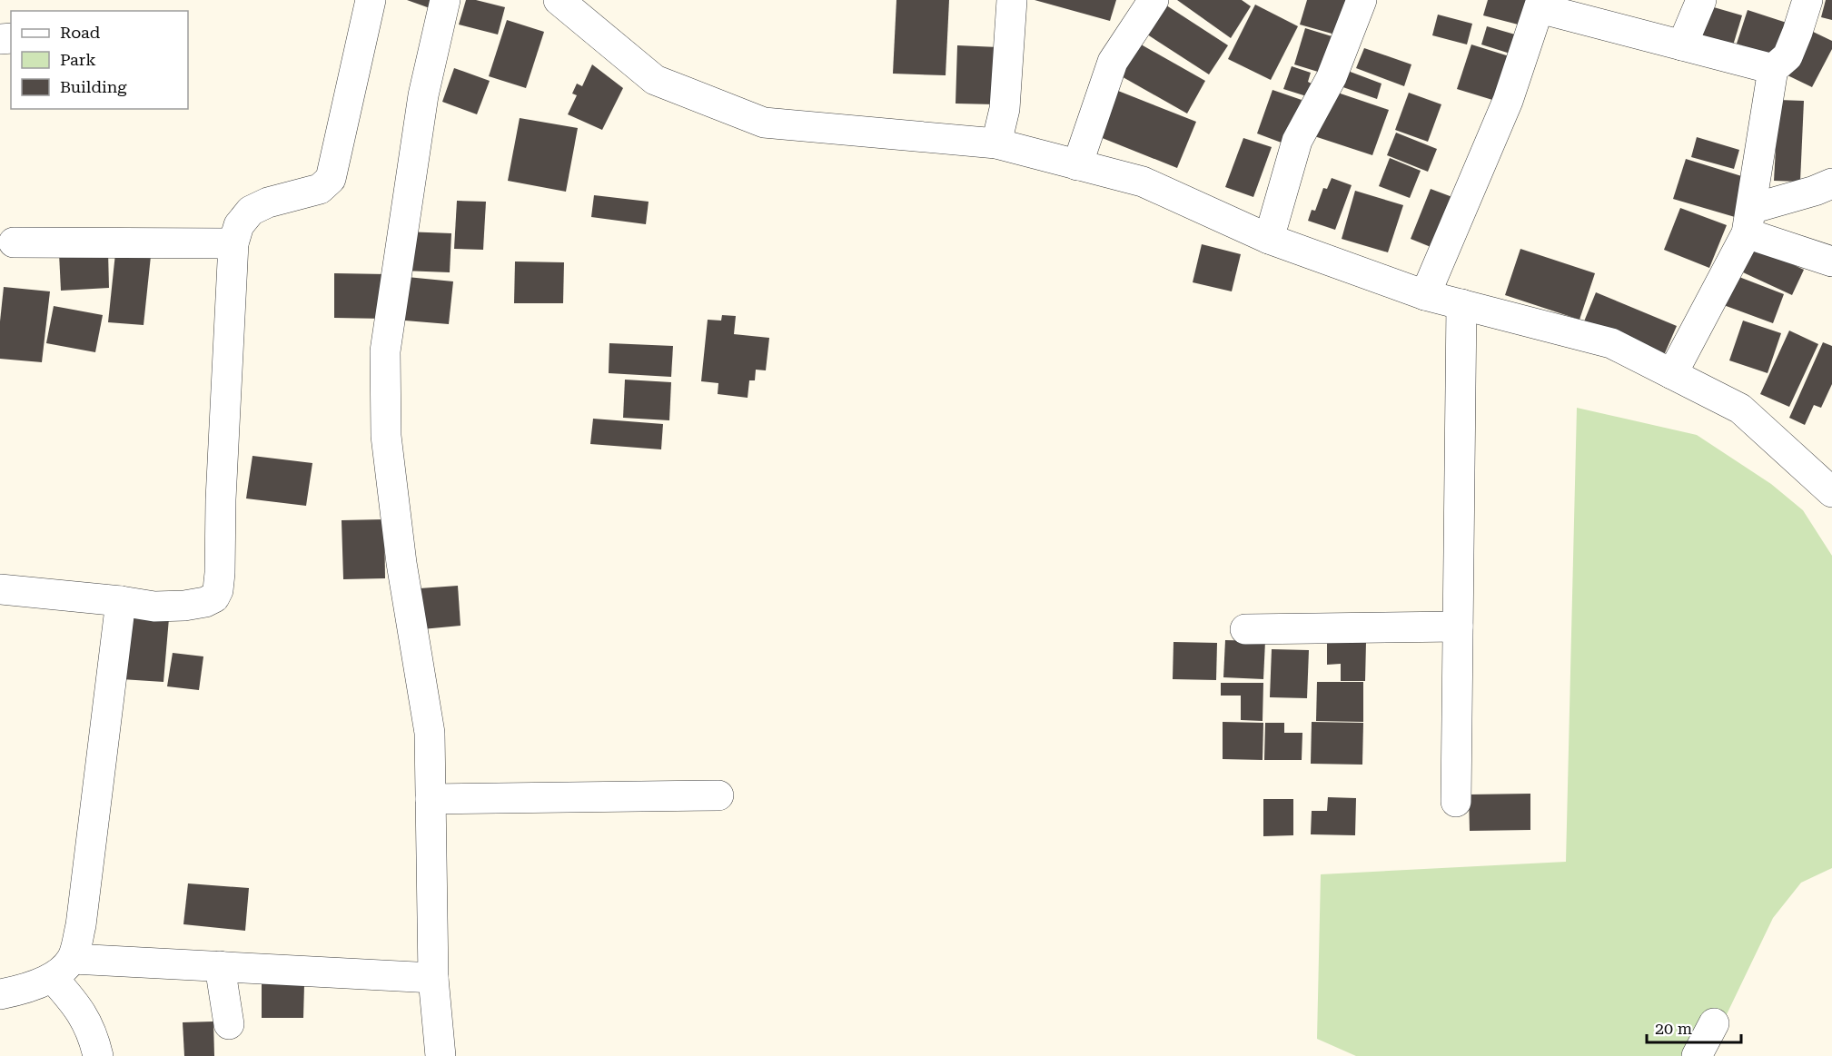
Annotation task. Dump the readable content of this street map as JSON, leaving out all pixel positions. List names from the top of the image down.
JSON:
{
  "legend": ["Road", "Park", "Building"],
  "scale_bar": "20 m"
}
